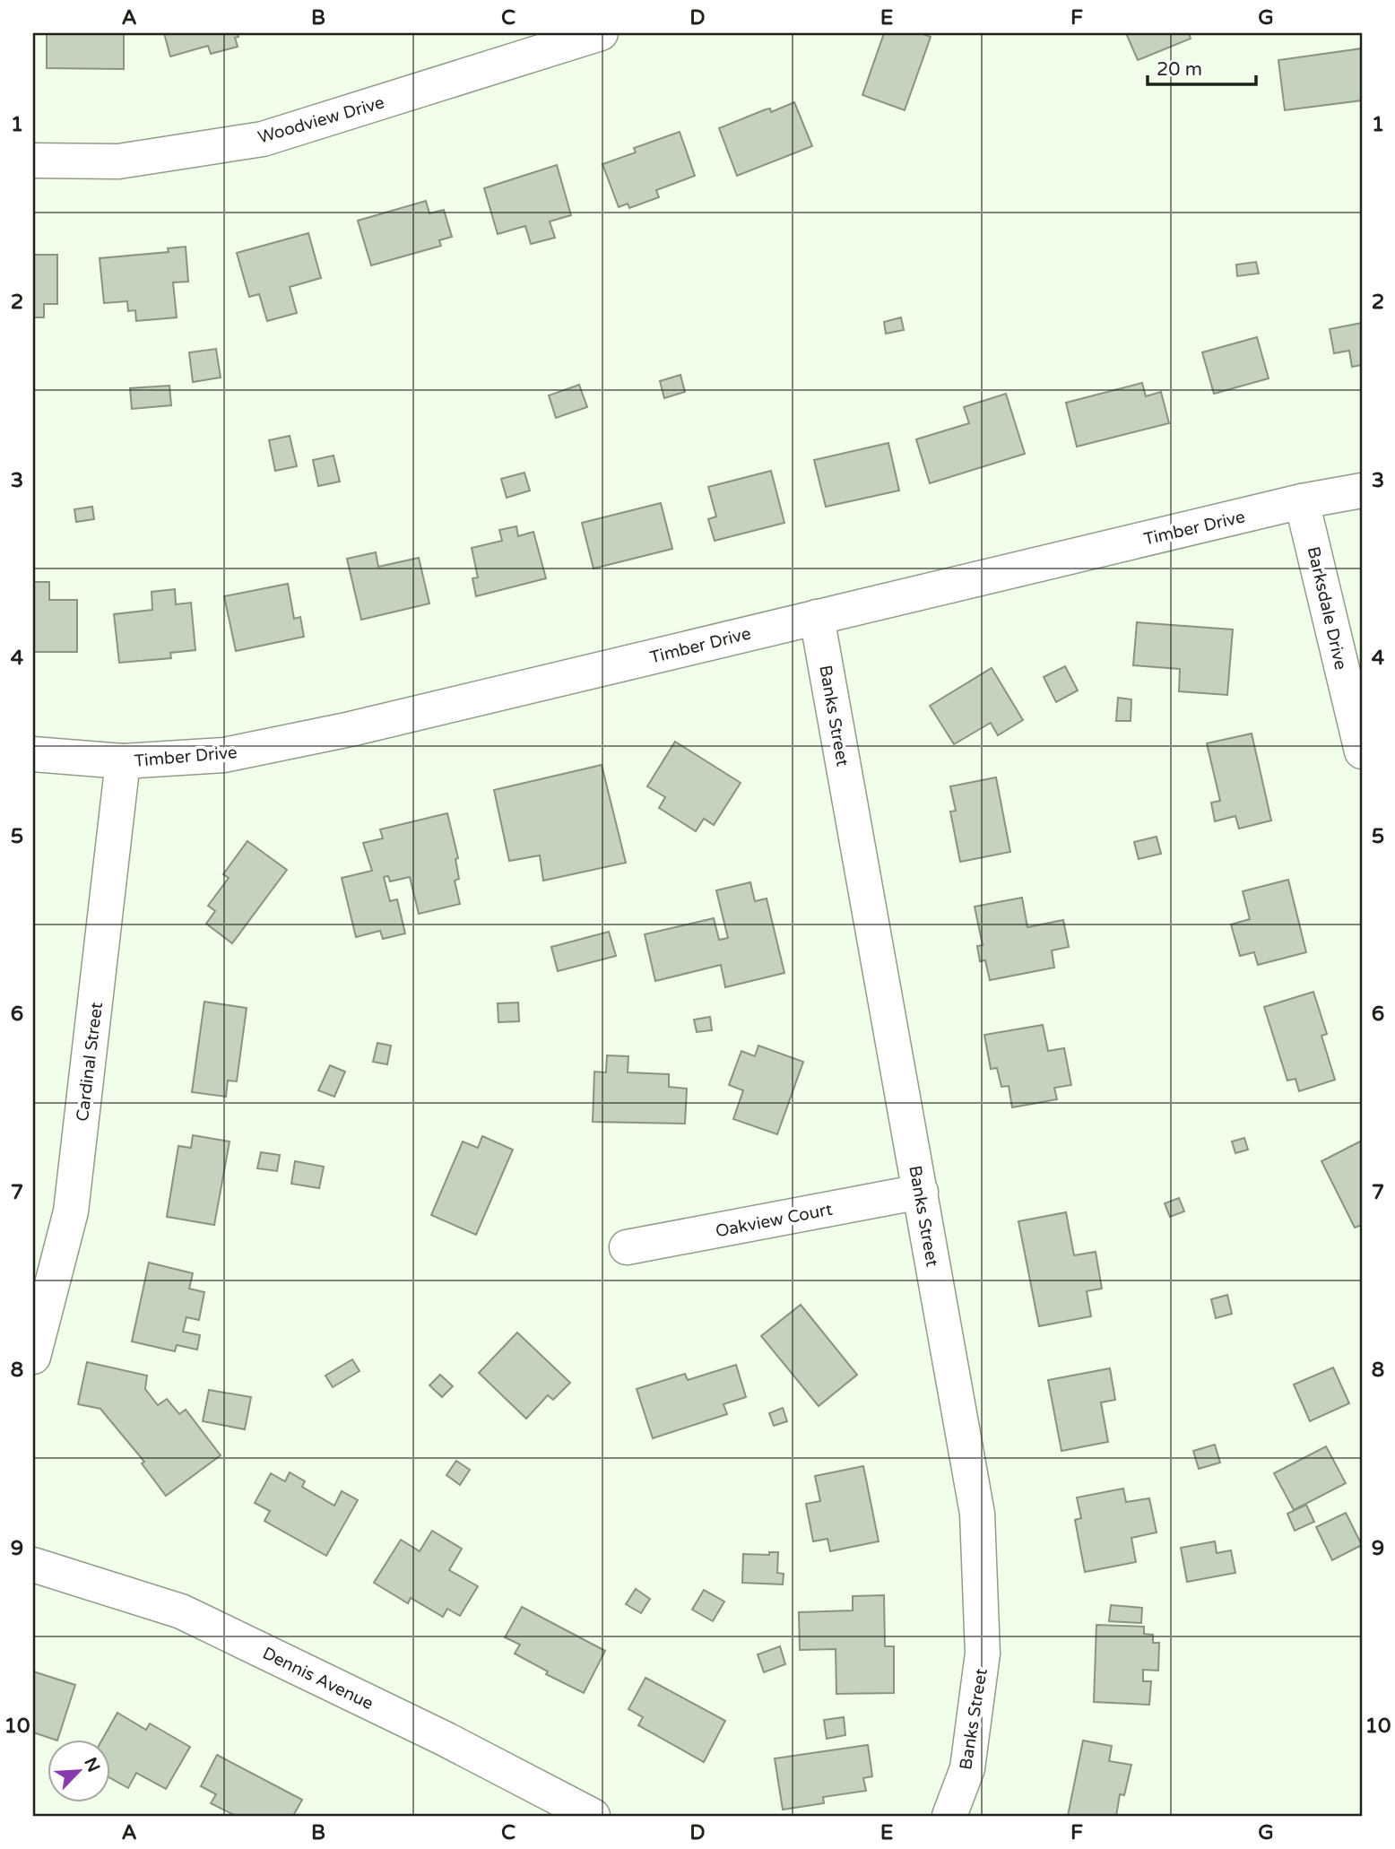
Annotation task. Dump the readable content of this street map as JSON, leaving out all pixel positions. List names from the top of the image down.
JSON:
{
  "streets": {
    "street": [
      "Woodview Drive",
      "Timber Drive",
      "Barksdale Drive",
      "Banks Street",
      "Cardinal Street",
      "Oakview Court",
      "Dennis Avenue"
    ]
  },
  "crossings": [
    ["Timber Drive", "Barksdale Drive"],
    ["Timber Drive", "Banks Street"],
    ["Timber Drive", "Cardinal Street"],
    ["Banks Street", "Oakview Court"]
  ],
  "scale_bar": "20 m",
  "north": "top right",
  "grid": {
    "columns": [
      "A",
      "B",
      "C",
      "D",
      "E",
      "F",
      "G"
    ],
    "rows": [
      "1",
      "2",
      "3",
      "4",
      "5",
      "6",
      "7",
      "8",
      "9",
      "10"
    ]
  }
}
